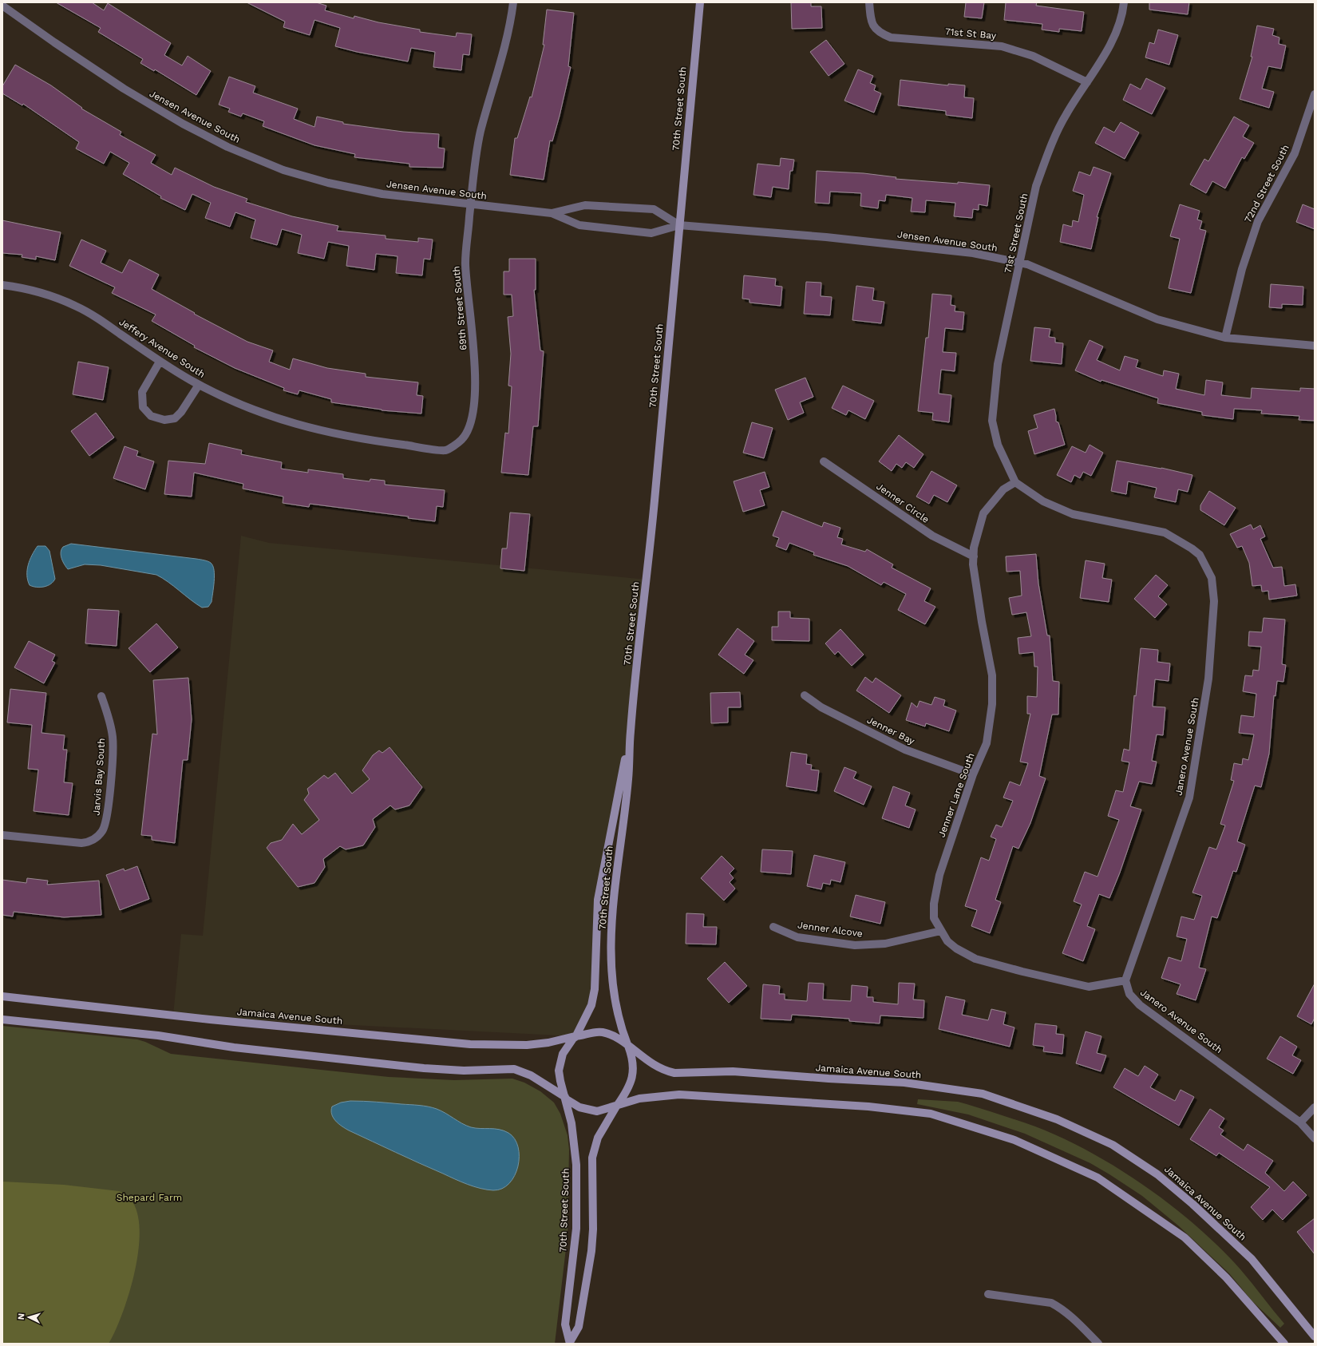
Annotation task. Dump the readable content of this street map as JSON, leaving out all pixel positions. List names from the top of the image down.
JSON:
{
  "streets": {
    "street": [
      "71st St Bay",
      "70th Street South",
      "Jensen Avenue South",
      "72nd Street South",
      "71st Street South",
      "69th Street South",
      "Jeffery Avenue South",
      "Jenner Circle",
      "Jenner Bay",
      "Janero Avenue South",
      "Jarvis Bay South",
      "Jenner Lane South",
      "Jenner Alcove",
      "Jamaica Avenue South"
    ]
  },
  "crossings": [
    ["71st St Bay", "71st Street South"],
    ["70th Street South", "Jensen Avenue South"],
    ["70th Street South", "Jamaica Avenue South"],
    ["Jensen Avenue South", "72nd Street South"],
    ["Jensen Avenue South", "71st Street South"],
    ["Jensen Avenue South", "69th Street South"],
    ["71st Street South", "Janero Avenue South"],
    ["71st Street South", "Jenner Lane South"],
    ["69th Street South", "Jeffery Avenue South"],
    ["Jenner Circle", "Jenner Lane South"],
    ["Jenner Bay", "Jenner Lane South"],
    ["Janero Avenue South", "Jenner Lane South"],
    ["Jenner Lane South", "Jenner Alcove"]
  ],
  "parks": ["Shepard Farm"],
  "north": "left"
}
